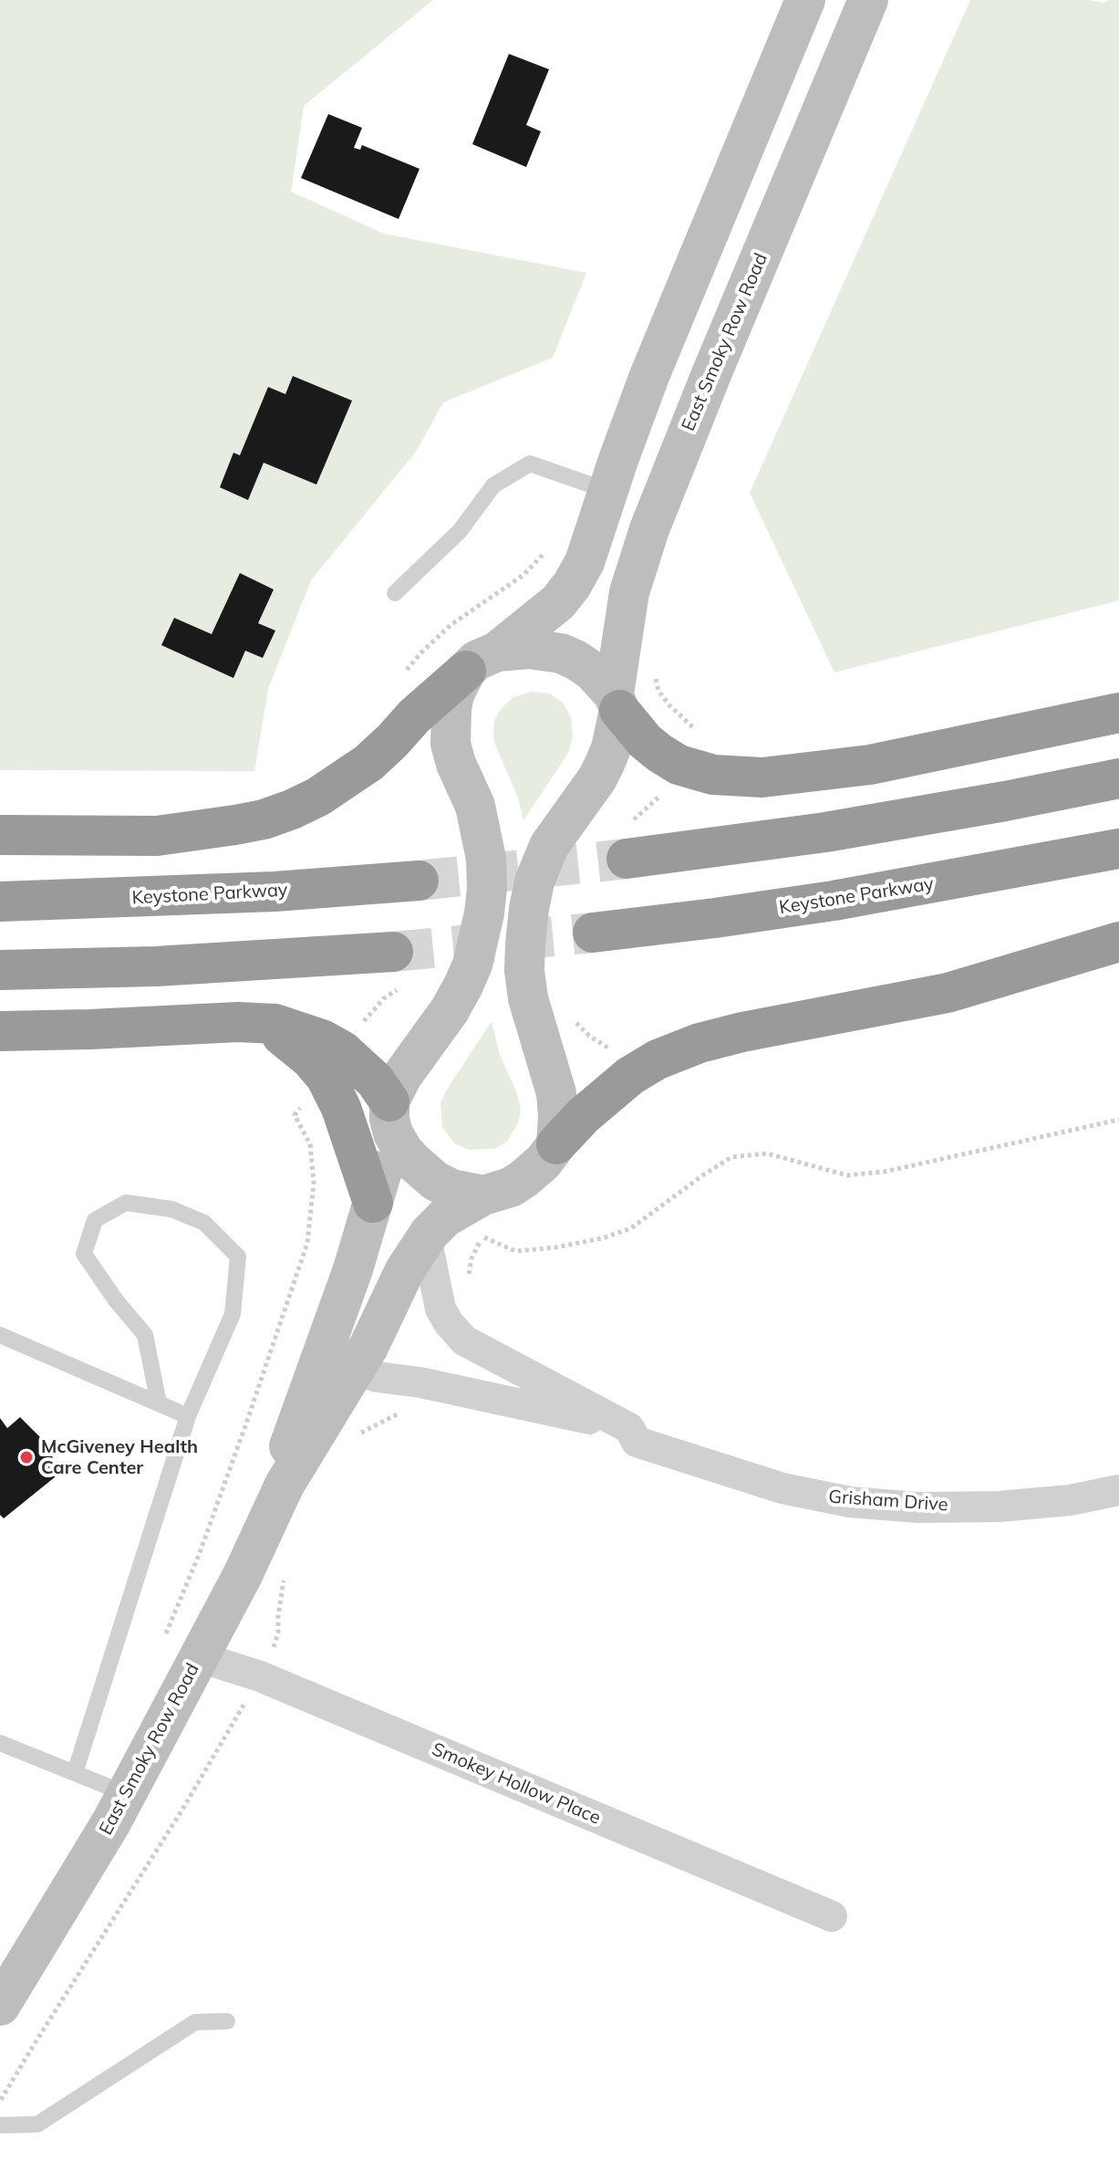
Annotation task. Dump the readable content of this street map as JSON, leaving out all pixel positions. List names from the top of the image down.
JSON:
{
  "streets": {
    "highway": ["Keystone Parkway"],
    "street": ["East Smoky Row Road", "Grisham Drive", "Smokey Hollow Place"]
  },
  "crossings": [
    ["East Smoky Row Road", "Grisham Drive"],
    ["East Smoky Row Road", "Smokey Hollow Place"]
  ],
  "places": ["McGiveney Health Care Center"]
}
